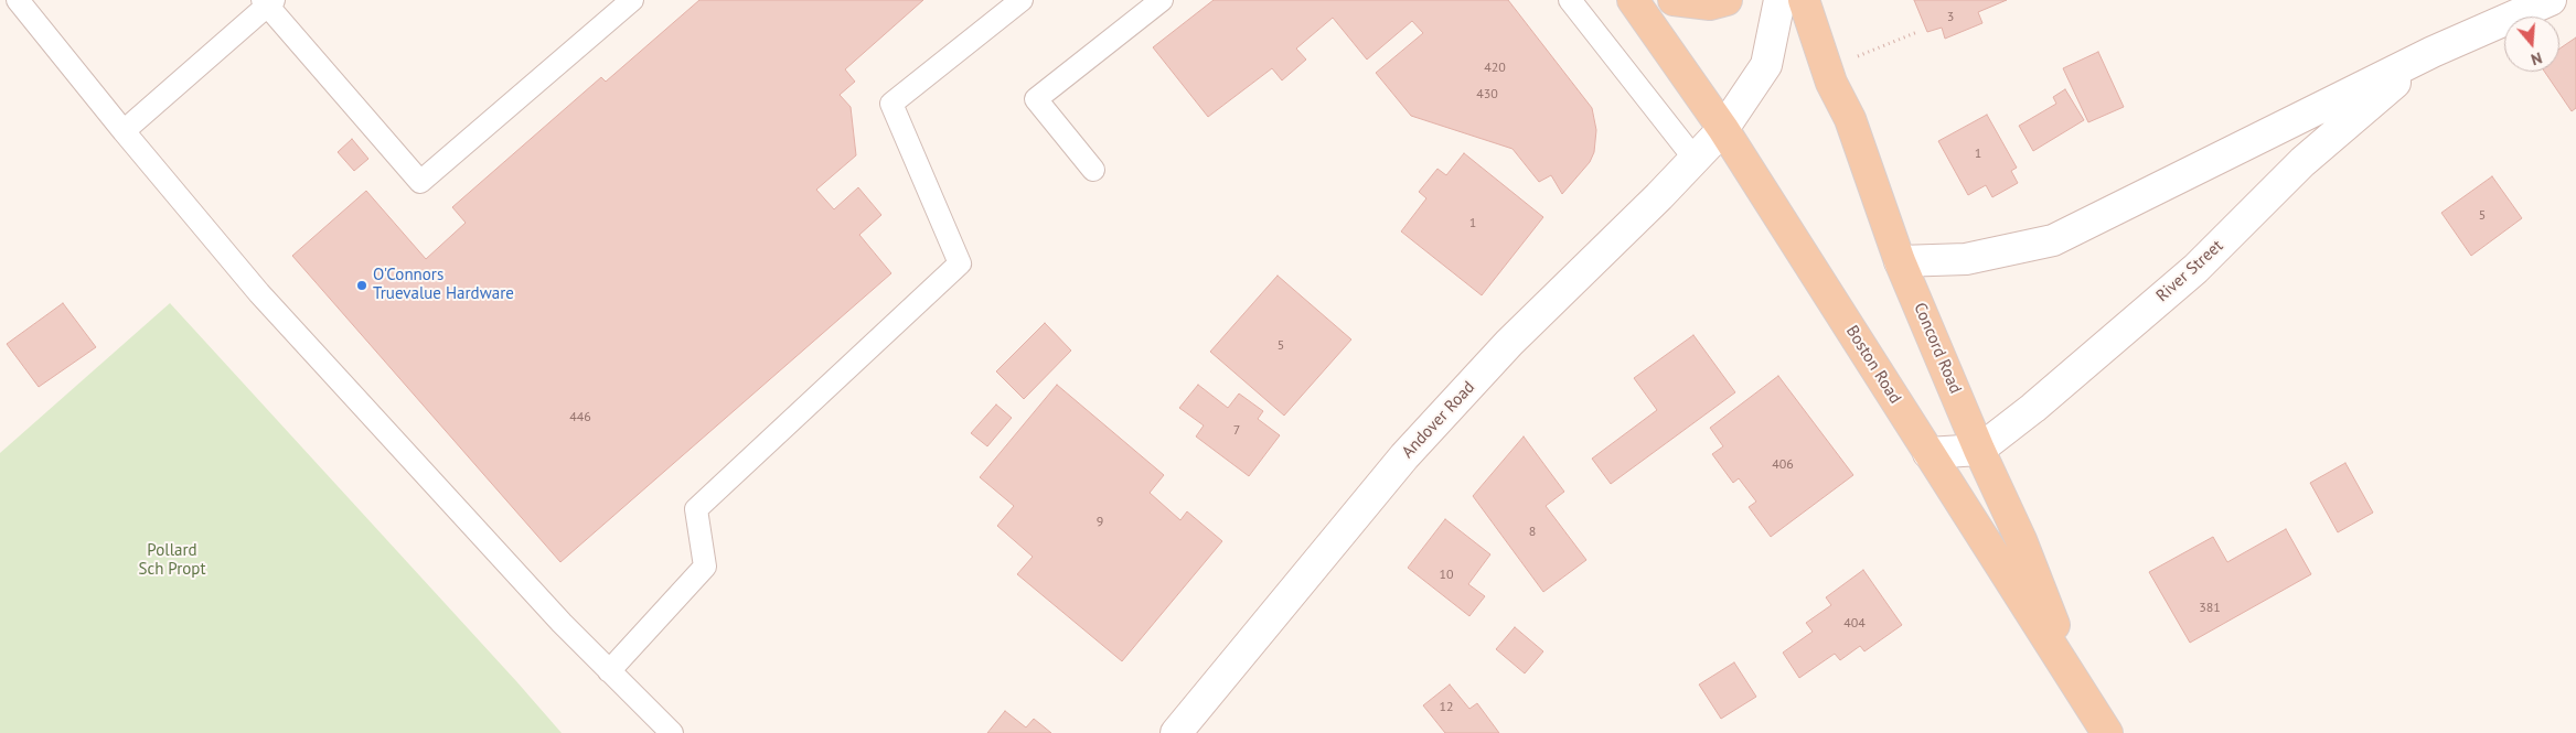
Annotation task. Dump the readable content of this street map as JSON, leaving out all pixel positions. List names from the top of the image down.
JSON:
{
  "streets": {
    "main road": [
      "River Street",
      "Concord Road",
      "Boston Road",
      "Andover Road"
    ]
  },
  "crossings": [
    ["River Street", "Concord Road"],
    ["Concord Road", "Boston Road"],
    ["Boston Road", "Andover Road"]
  ],
  "parks": ["Pollard Sch Propt"],
  "places": ["O'Connors Truevalue Hardware"],
  "house_numbers": [
    "3",
    "420",
    "430",
    "1",
    "5",
    "1",
    "5",
    "446",
    "7",
    "406",
    "9",
    "8",
    "10",
    "381",
    "404",
    "12"
  ],
  "north": "bottom"
}
